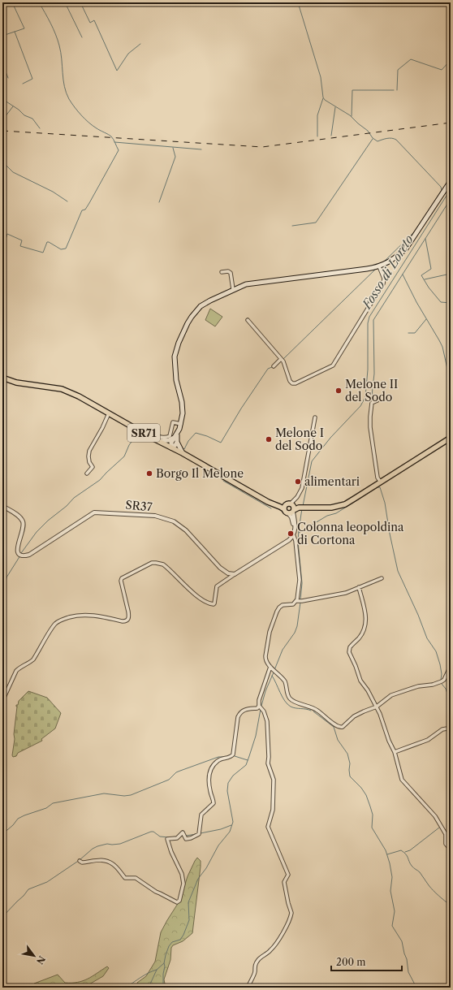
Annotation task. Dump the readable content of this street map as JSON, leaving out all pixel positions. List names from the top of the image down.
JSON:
{
  "streets": {
    "main road": ["SR71"],
    "street": ["SR37"]
  },
  "water": ["Fosso di Loreto"],
  "places": [
    "Melone II del Sodo",
    "Melone I del Sodo",
    "Borgo Il Melone",
    "alimentari",
    "Colonna leopoldina di Cortona"
  ],
  "scale_bar": "200 m",
  "north": "bottom right"
}
